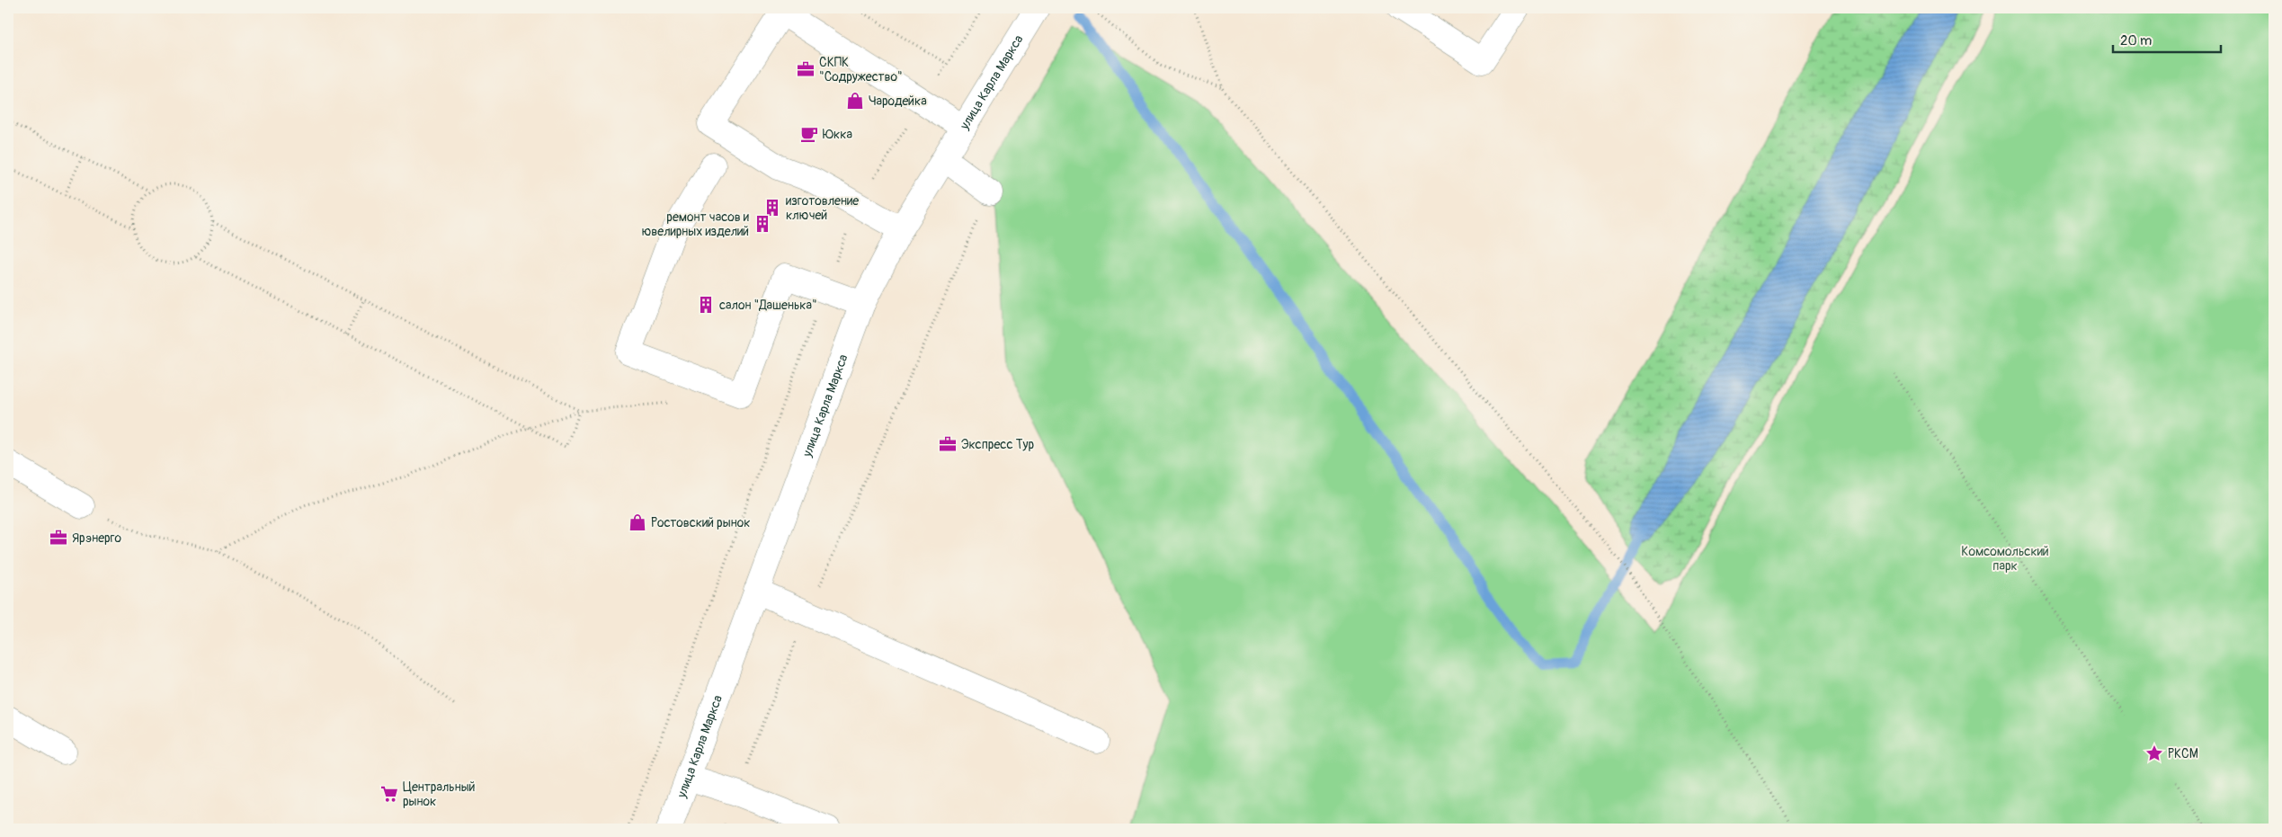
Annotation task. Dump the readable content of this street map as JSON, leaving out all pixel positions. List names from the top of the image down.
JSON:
{
  "streets": {
    "street": ["улица Карла Маркса"]
  },
  "parks": ["Комсомольский парк"],
  "places": {
    "office": ["СКПК \"Содружество\"", "Экспресс Тур", "Ярэнерго"],
    "shop": ["Чародейка", "Ростовский рынок"],
    "cafe": ["Юкка"],
    "building": ["изготовление ключей", "ремонт часов и ювелирных изделий", "салон \"Дашенька\""],
    "place": ["РКСМ"],
    "supermarket": ["Центральный рынок"]
  },
  "scale_bar": "20 m"
}
